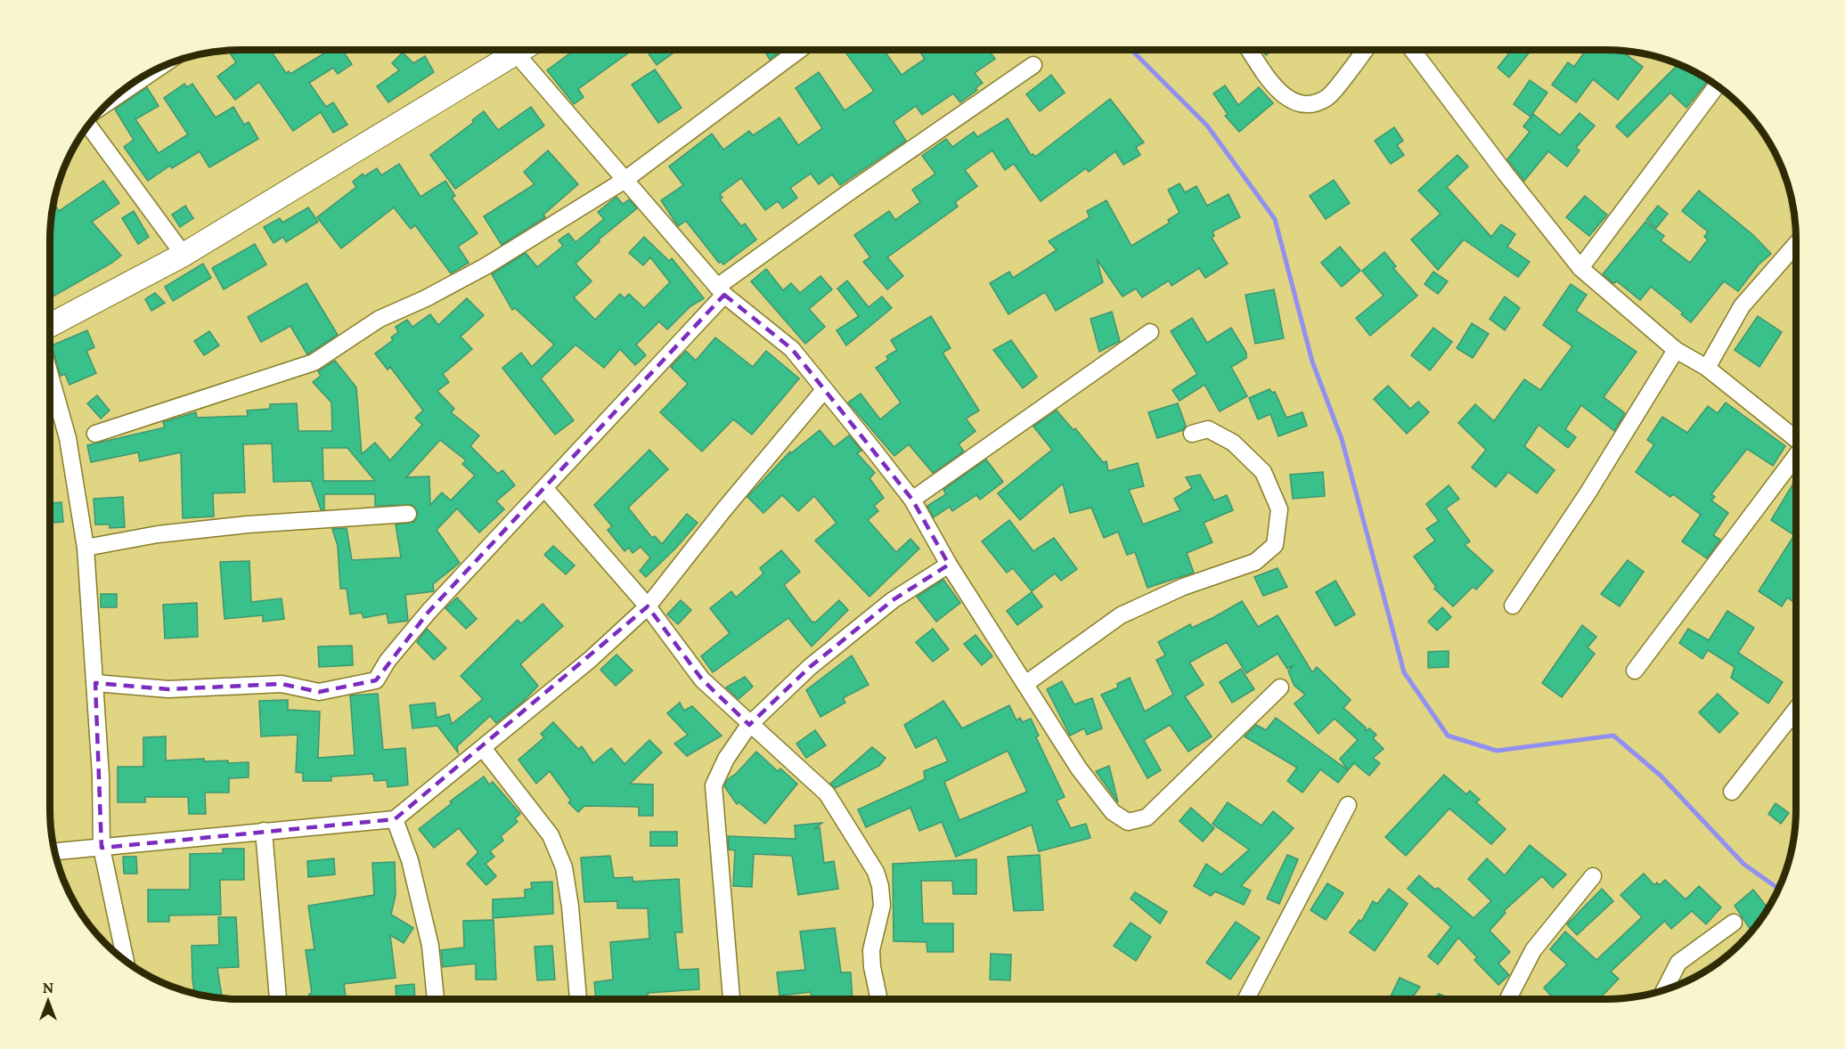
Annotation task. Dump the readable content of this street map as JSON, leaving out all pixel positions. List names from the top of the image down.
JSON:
{
  "north": "top"
}
